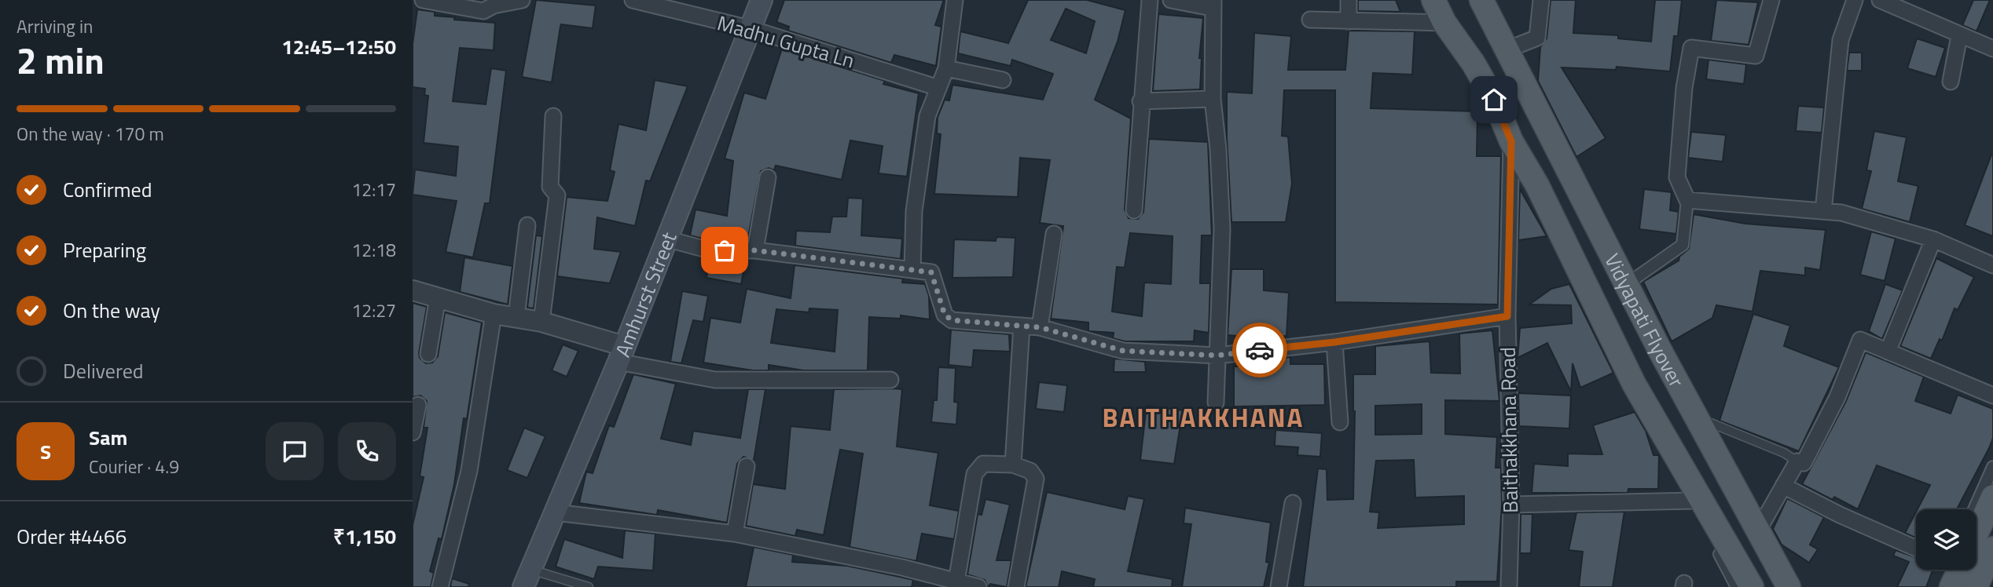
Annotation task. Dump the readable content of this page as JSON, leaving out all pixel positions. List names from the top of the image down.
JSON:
{
  "streets": {
    "main road": ["Amhurst Street", "Vidyapati Flyover"],
    "street": ["Madhu Gupta Ln", "Baithakkhana Road"]
  },
  "crossings": [
    ["Madhu Gupta Ln", "Amhurst Street"],
    ["Vidyapati Flyover", "Baithakkhana Road"]
  ],
  "districts": ["BAITHAKKHANA"],
  "page": {
    "heading": ["2 min", "Arriving in", "12:45–12:50"],
    "panel": [
      "Sam",
      "Courier · 4.9",
      "Order #4466",
      "₹1,150"
    ],
    "bar": "On the way · 170 m",
    "list": [
      ["Confirmed", "12:17"],
      ["Preparing", "12:18"],
      ["On the way", "12:27"],
      "Delivered"
    ],
    "round": "S"
  }
}
